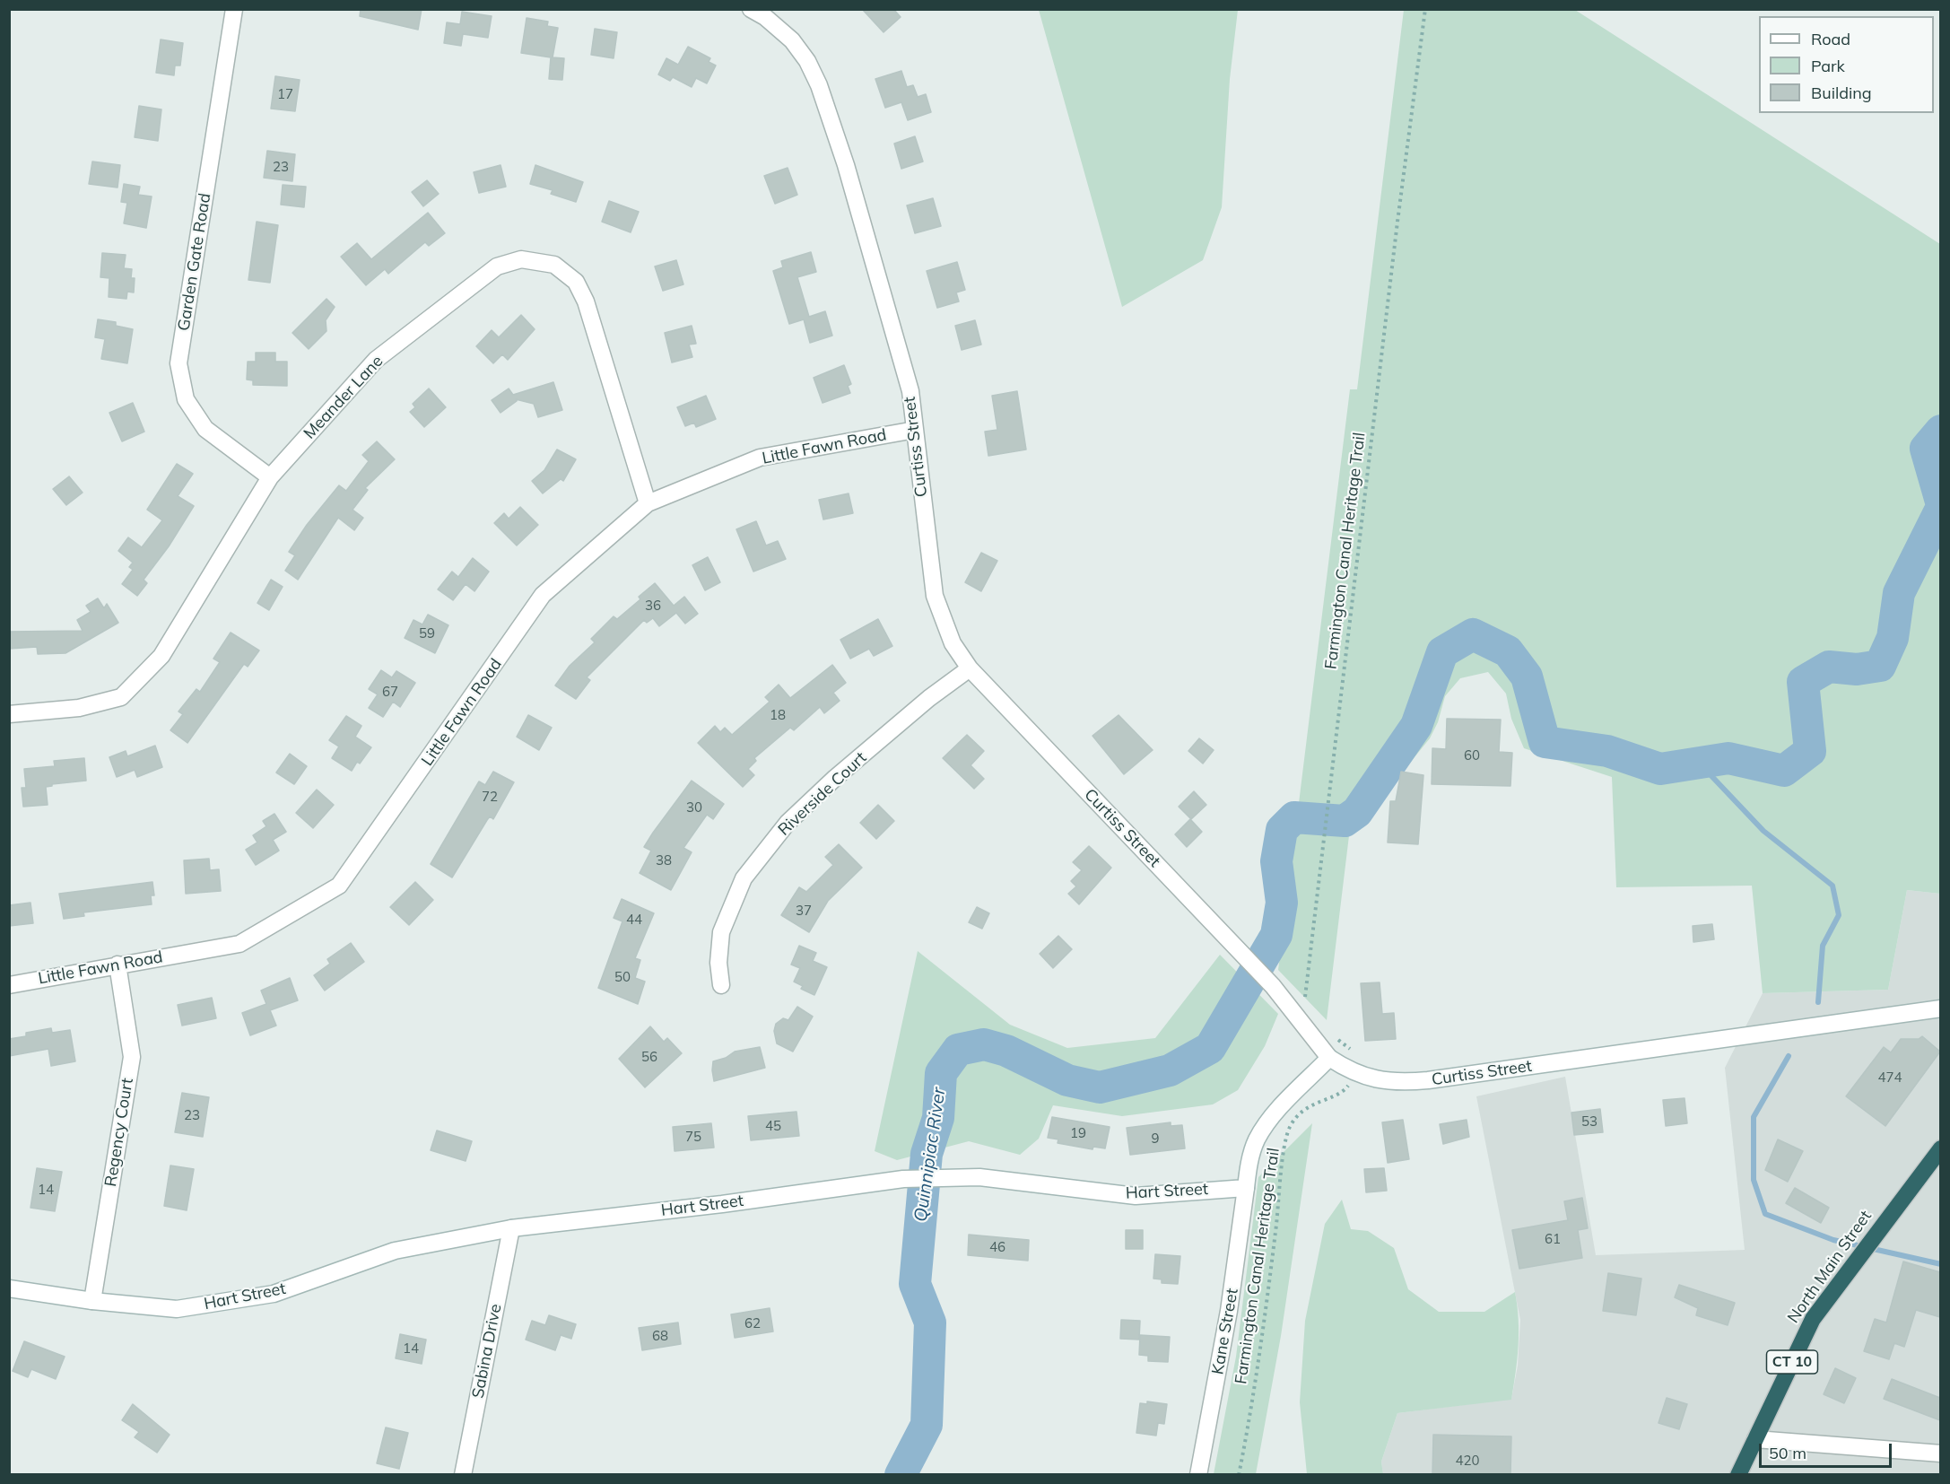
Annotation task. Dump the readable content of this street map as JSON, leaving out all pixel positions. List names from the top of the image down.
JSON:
{
  "streets": {
    "highway": ["North Main Street", "CT 10"],
    "street": [
      "Garden Gate Road",
      "Meander Lane",
      "Little Fawn Road",
      "Curtiss Street",
      "Riverside Court",
      "Regency Court",
      "Hart Street",
      "Kane Street",
      "Sabina Drive"
    ],
    "path": ["Farmington Canal Heritage Trail"]
  },
  "crossings": [
    ["Garden Gate Road", "Meander Lane"],
    ["Meander Lane", "Little Fawn Road"],
    ["Little Fawn Road", "Curtiss Street"],
    ["Little Fawn Road", "Regency Court"],
    ["Curtiss Street", "Riverside Court"],
    ["Regency Court", "Hart Street"],
    ["Hart Street", "Kane Street"],
    ["Hart Street", "Sabina Drive"]
  ],
  "water": ["Quinnipiac River"],
  "house_numbers": [
    "17",
    "23",
    "36",
    "59",
    "67",
    "18",
    "60",
    "72",
    "30",
    "38",
    "37",
    "44",
    "50",
    "56",
    "474",
    "23",
    "53",
    "45",
    "19",
    "75",
    "9",
    "14",
    "61",
    "46",
    "62",
    "68",
    "14",
    "420"
  ],
  "legend": ["Road", "Park", "Building"],
  "scale_bar": "50 m"
}
